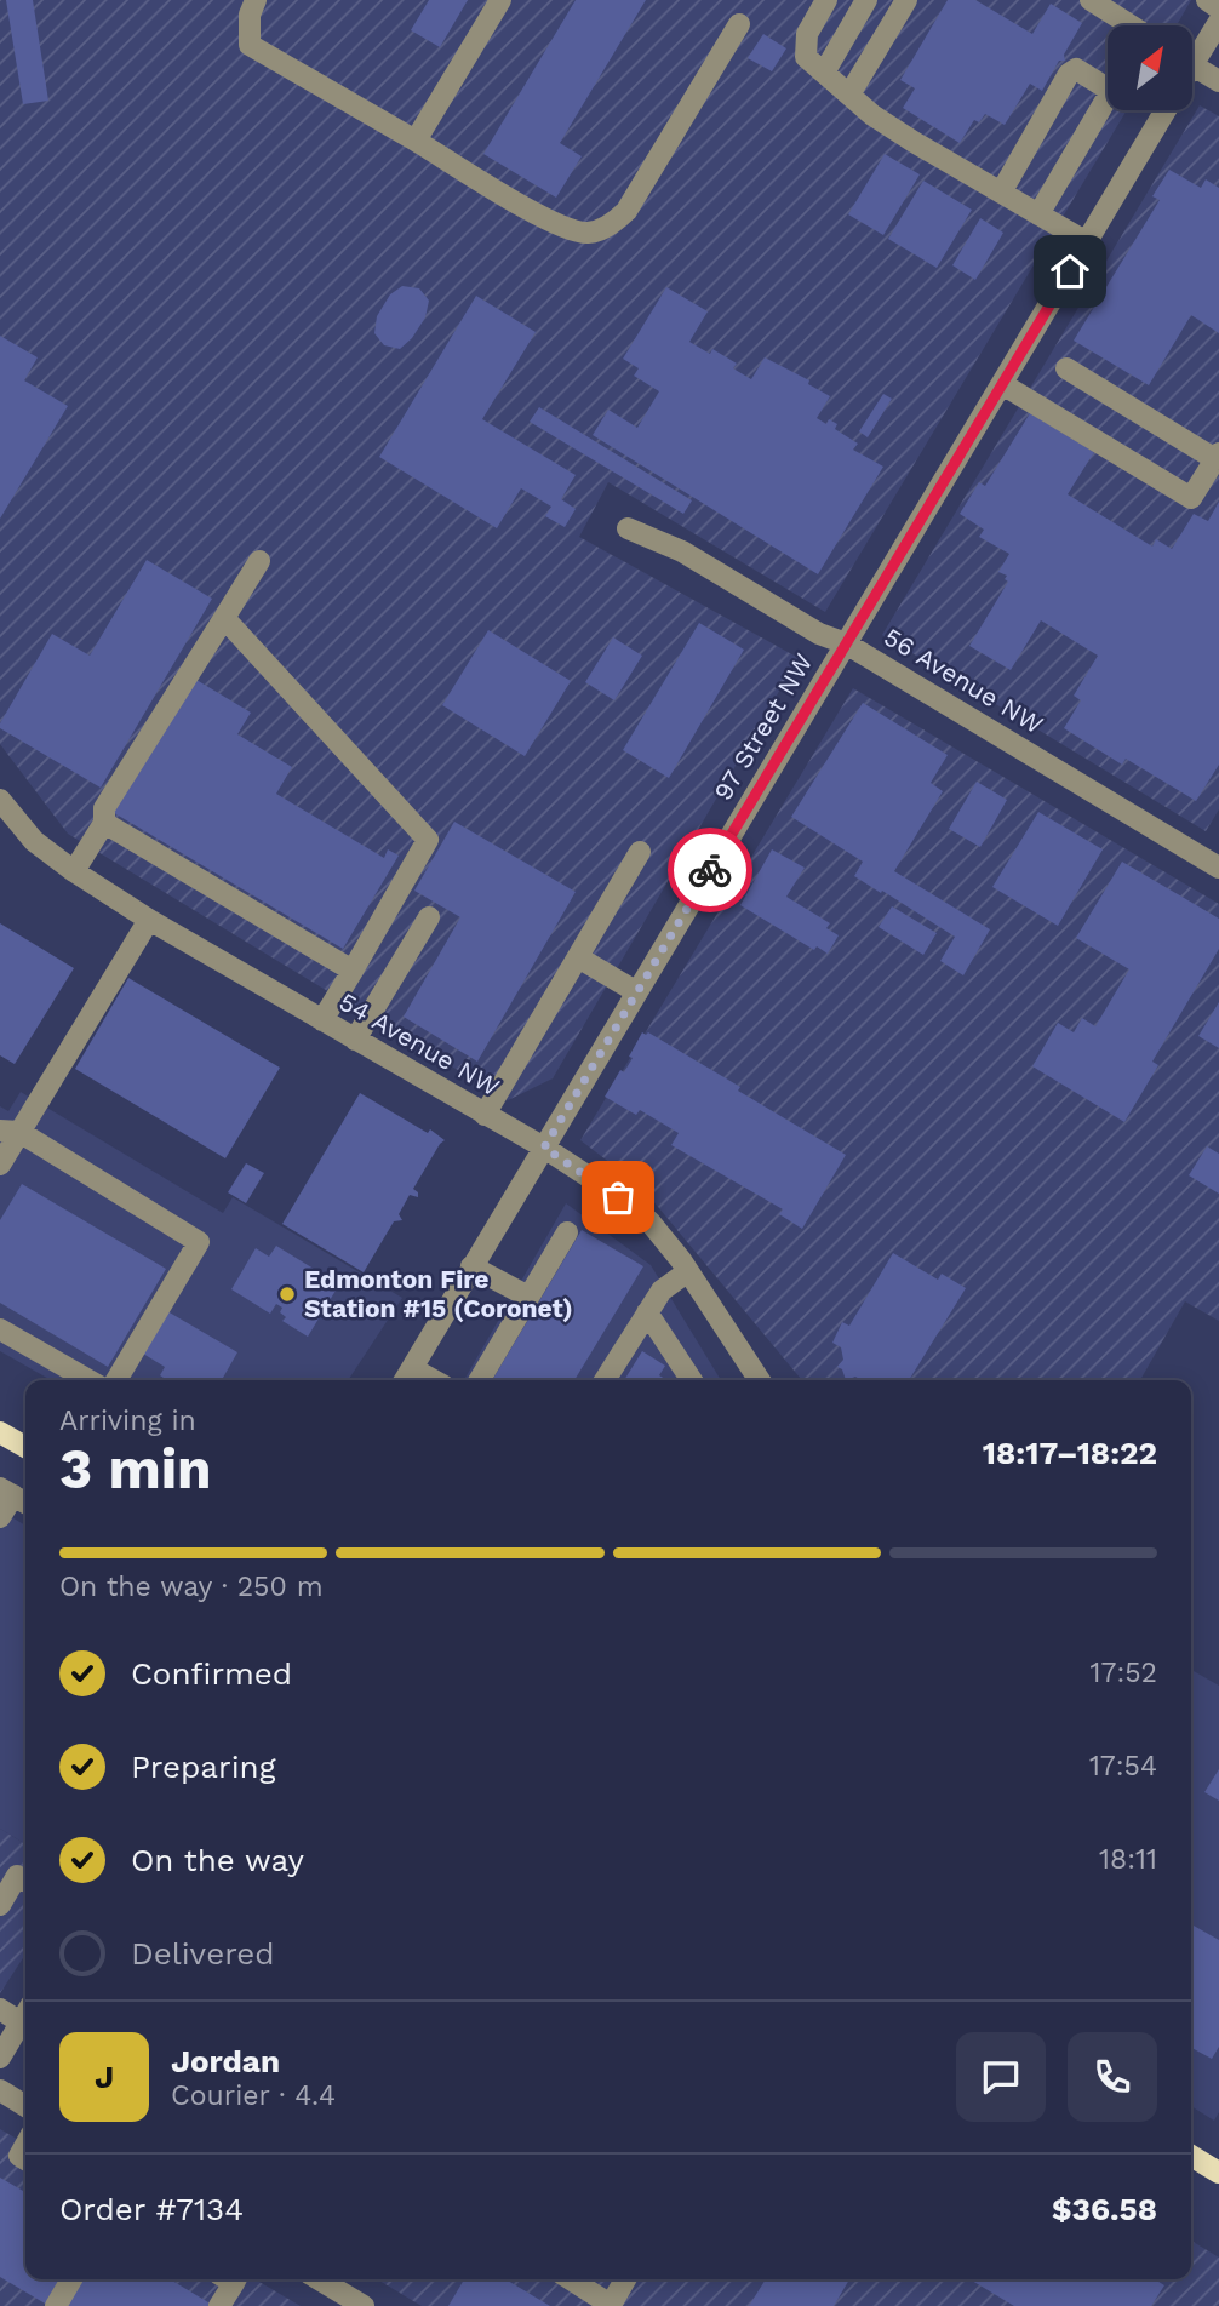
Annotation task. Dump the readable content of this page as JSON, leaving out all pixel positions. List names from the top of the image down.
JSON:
{
  "streets": {
    "street": ["56 Avenue NW", "97 Street NW", "54 Avenue NW"]
  },
  "crossings": [
    ["56 Avenue NW", "97 Street NW"],
    ["97 Street NW", "54 Avenue NW"]
  ],
  "places": ["Edmonton Fire Station #15 (Coronet)"],
  "north": "top right",
  "page": {
    "heading": ["3 min", "Arriving in", "18:17–18:22"],
    "panel": [
      "Jordan",
      "Courier · 4.4",
      "Order #7134",
      "$36.58"
    ],
    "bar": "On the way · 250 m",
    "list": [
      ["Confirmed", "17:52"],
      ["Preparing", "17:54"],
      ["On the way", "18:11"],
      "Delivered"
    ],
    "round": "J"
  }
}
